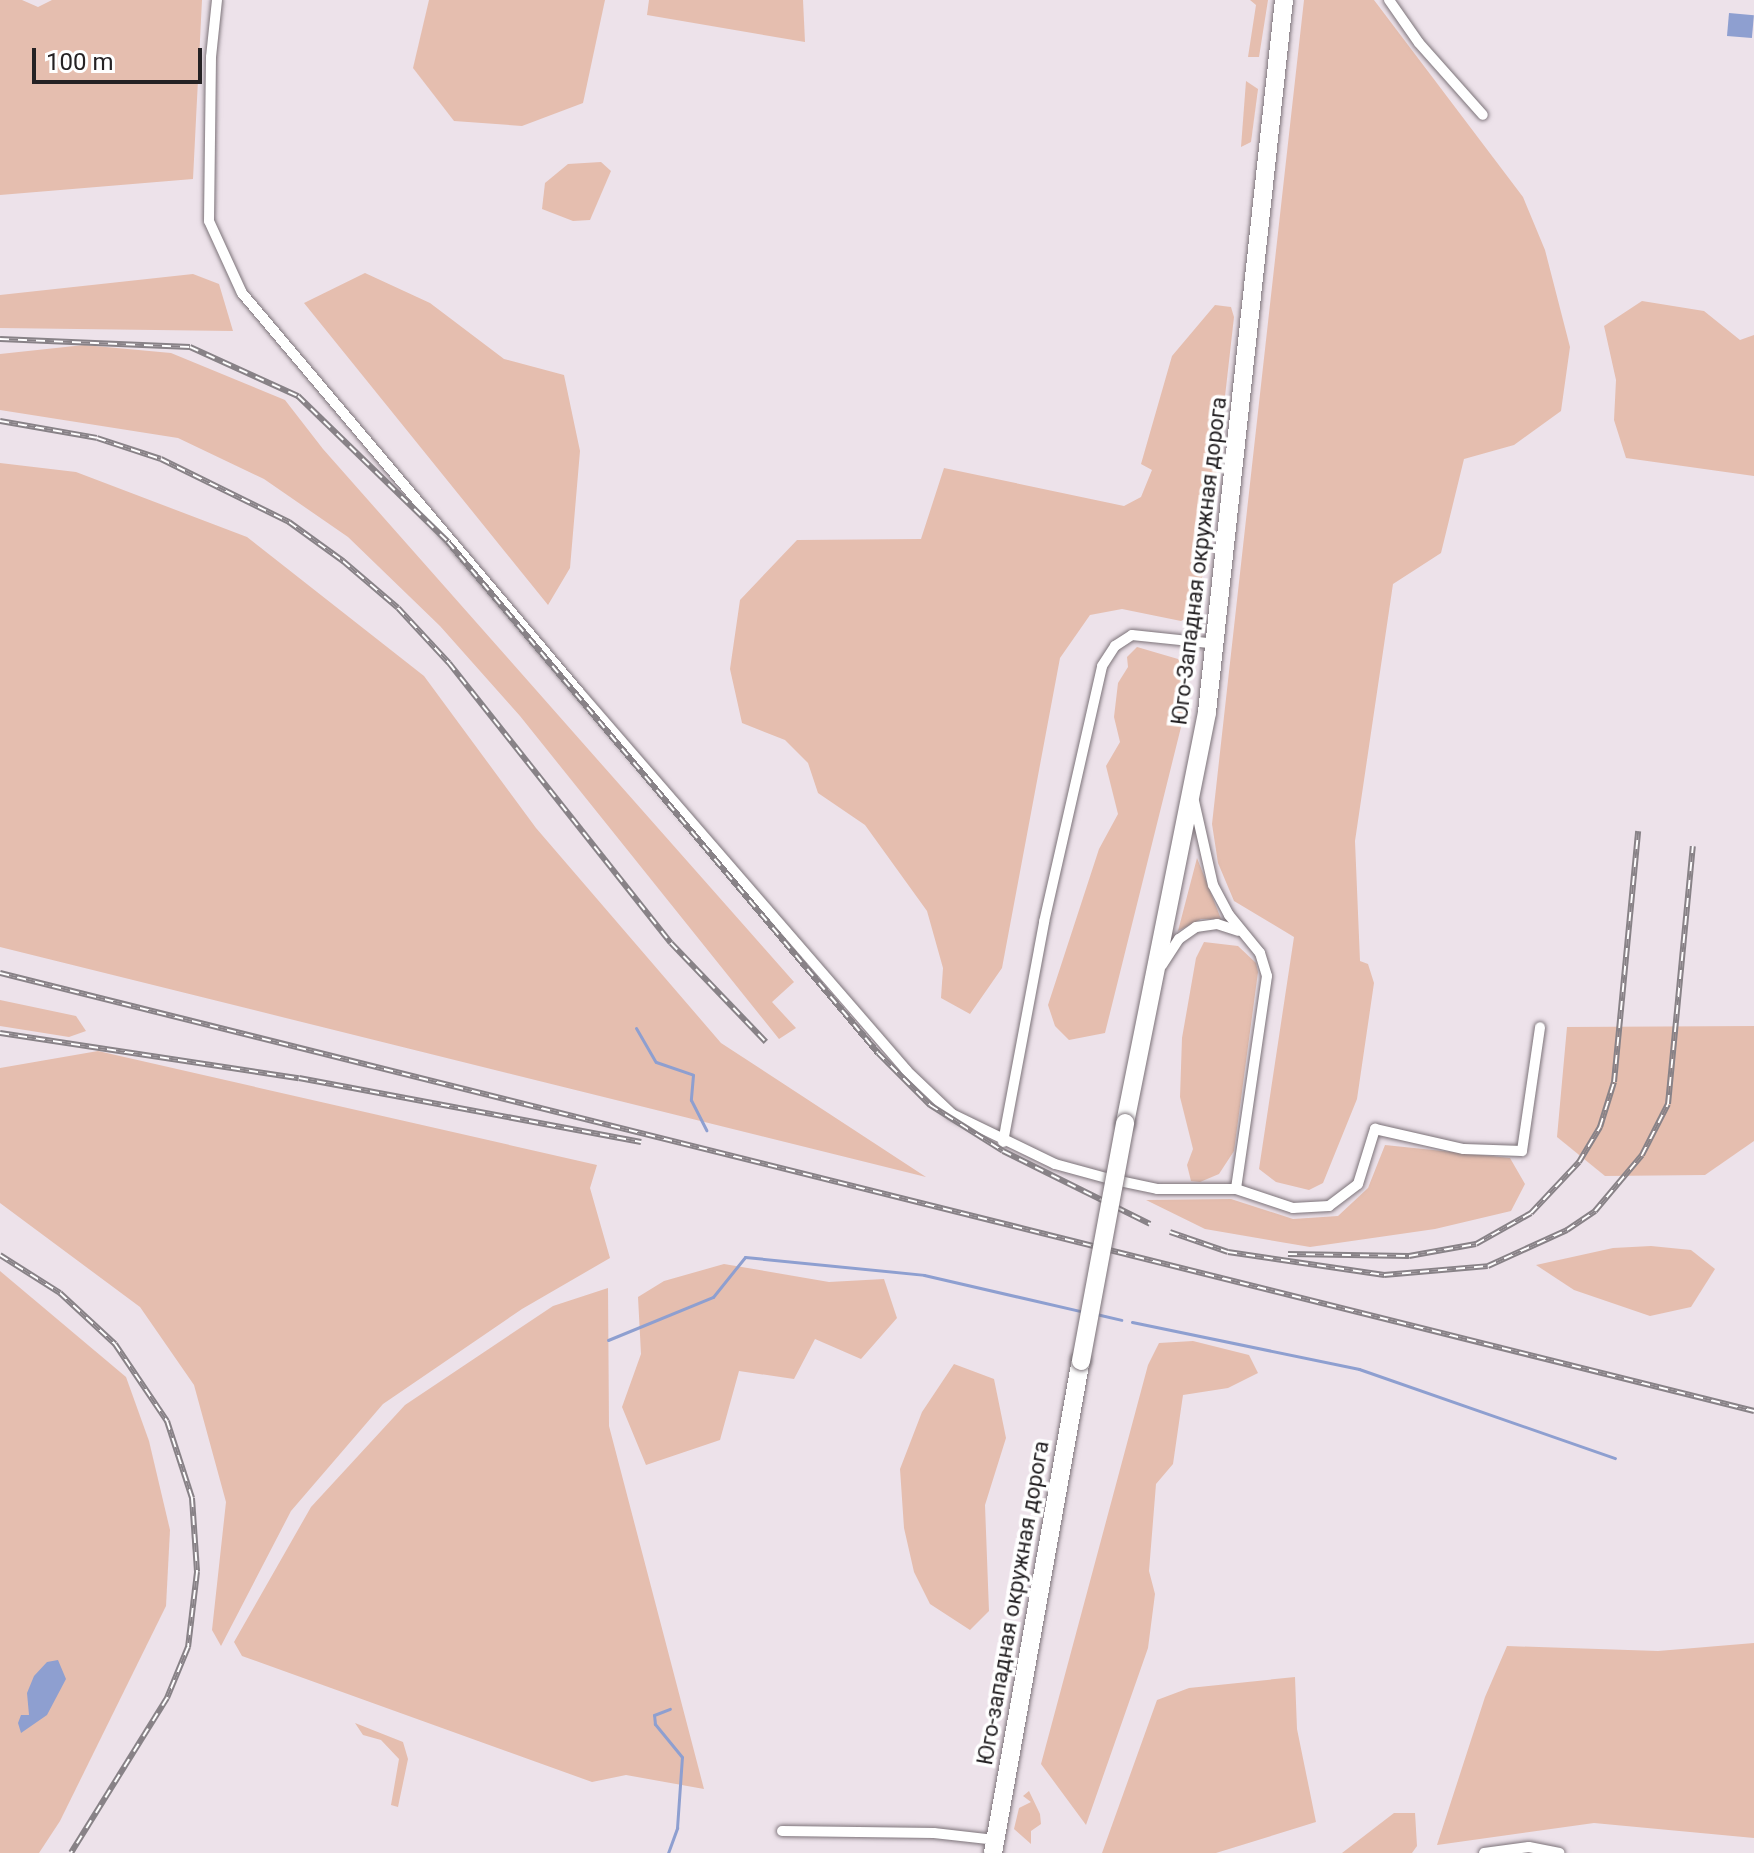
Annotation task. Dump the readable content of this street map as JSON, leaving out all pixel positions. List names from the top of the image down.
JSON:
{
  "streets": {
    "highway": ["Юго-Западная окружная дорога", "Юго-западная окружная дорога"]
  },
  "crossings": [
    ["Юго-Западная окружная дорога", "Юго-западная окружная дорога"]
  ],
  "scale_bar": "100 m"
}
